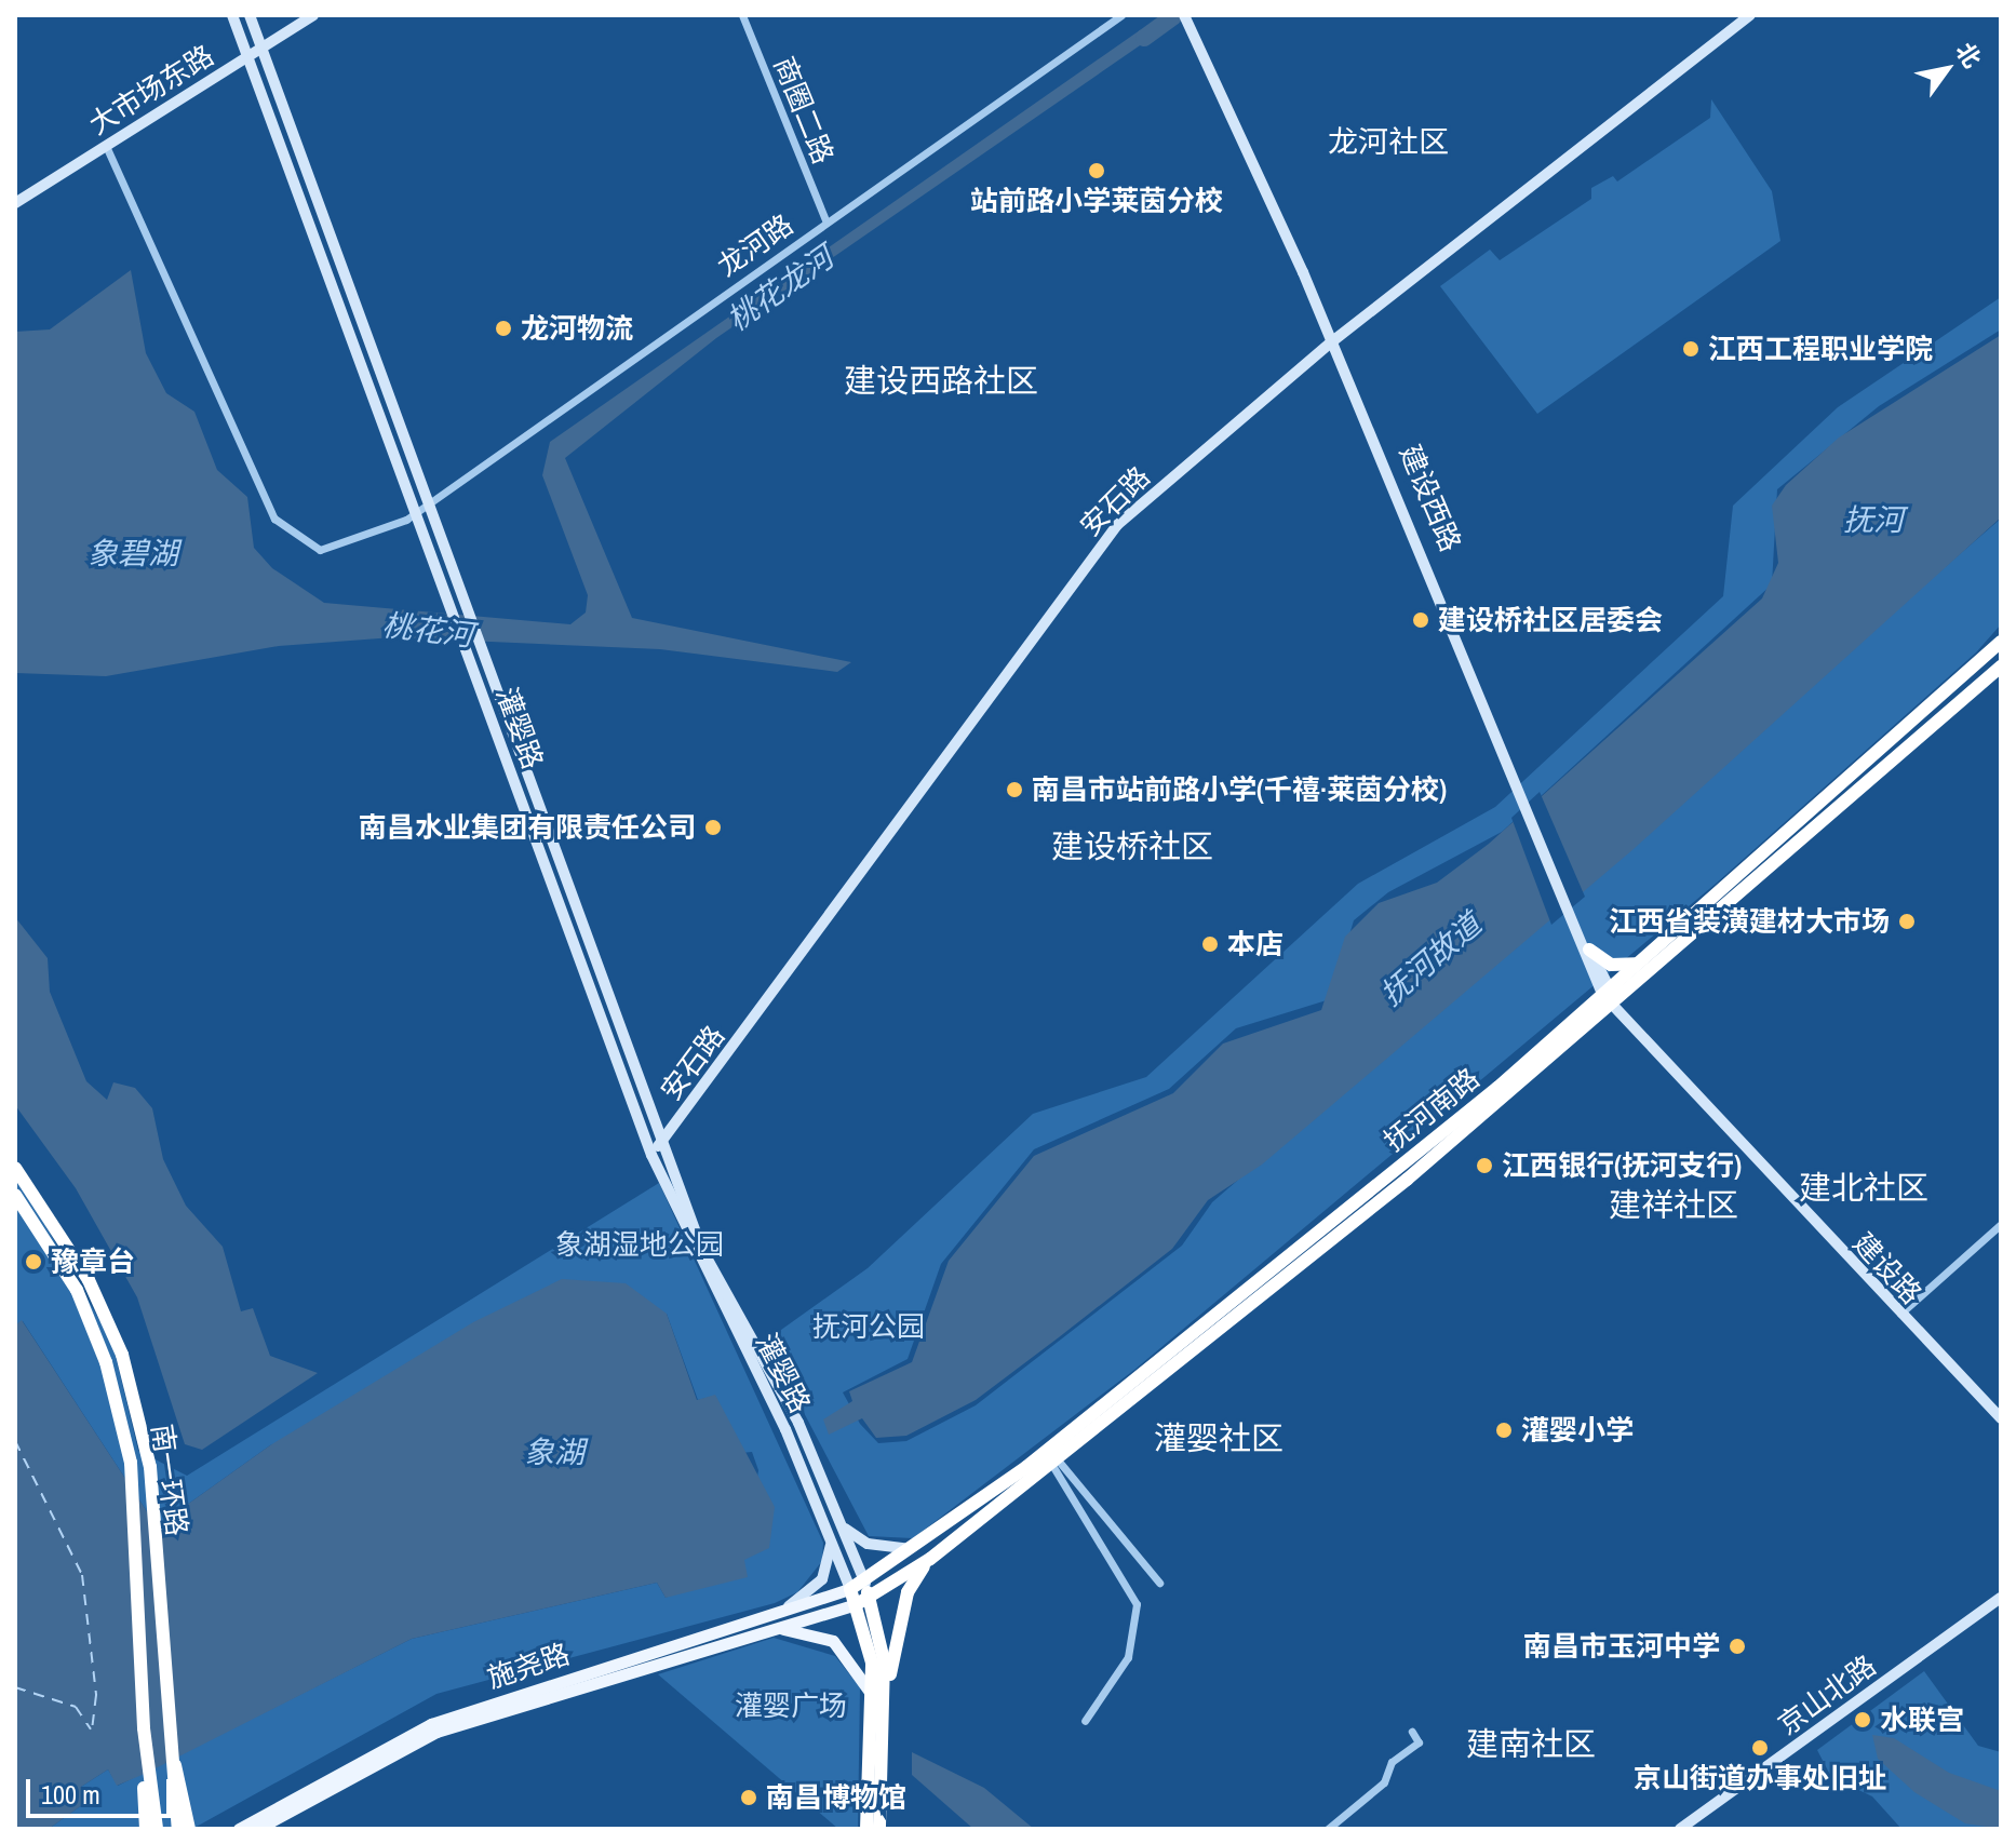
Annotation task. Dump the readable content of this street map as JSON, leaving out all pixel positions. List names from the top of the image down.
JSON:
{
  "streets": {
    "highway": ["抚河南路", "南一环路"],
    "main road": [
      "大市场东路",
      "建设西路",
      "安石路",
      "灌婴路",
      "建设路",
      "施尧路",
      "京山北路"
    ],
    "street": ["商圈二路", "龙河路"]
  },
  "crossings": [
    ["大市场东路", "龙河路"],
    ["大市场东路", "灌婴路"],
    ["商圈二路", "龙河路"],
    ["龙河路", "灌婴路"],
    ["建设西路", "安石路"],
    ["建设西路", "抚河南路"],
    ["建设西路", "建设路"],
    ["安石路", "灌婴路"],
    ["灌婴路", "抚河南路"],
    ["灌婴路", "施尧路"],
    ["抚河南路", "建设路"],
    ["抚河南路", "施尧路"]
  ],
  "districts": [
    "龙河社区",
    "建设西路社区",
    "建设桥社区",
    "建北社区",
    "建祥社区",
    "灌婴社区",
    "建南社区"
  ],
  "water": [
    "桃花龙河",
    "抚河",
    "象碧湖",
    "桃花河",
    "抚河故道",
    "象湖"
  ],
  "parks": ["象湖湿地公园", "抚河公园", "灌婴广场"],
  "places": [
    "站前路小学莱茵分校",
    "龙河物流",
    "江西工程职业学院",
    "建设桥社区居委会",
    "南昌市站前路小学(千禧·莱茵分校)",
    "南昌水业集团有限责任公司",
    "江西省装潢建材大市场",
    "本店",
    "江西银行(抚河支行)",
    "豫章台",
    "灌婴小学",
    "南昌市玉河中学",
    "水联宫",
    "京山街道办事处旧址",
    "南昌博物馆"
  ],
  "scale_bar": "100 m",
  "north": "top right"
}
